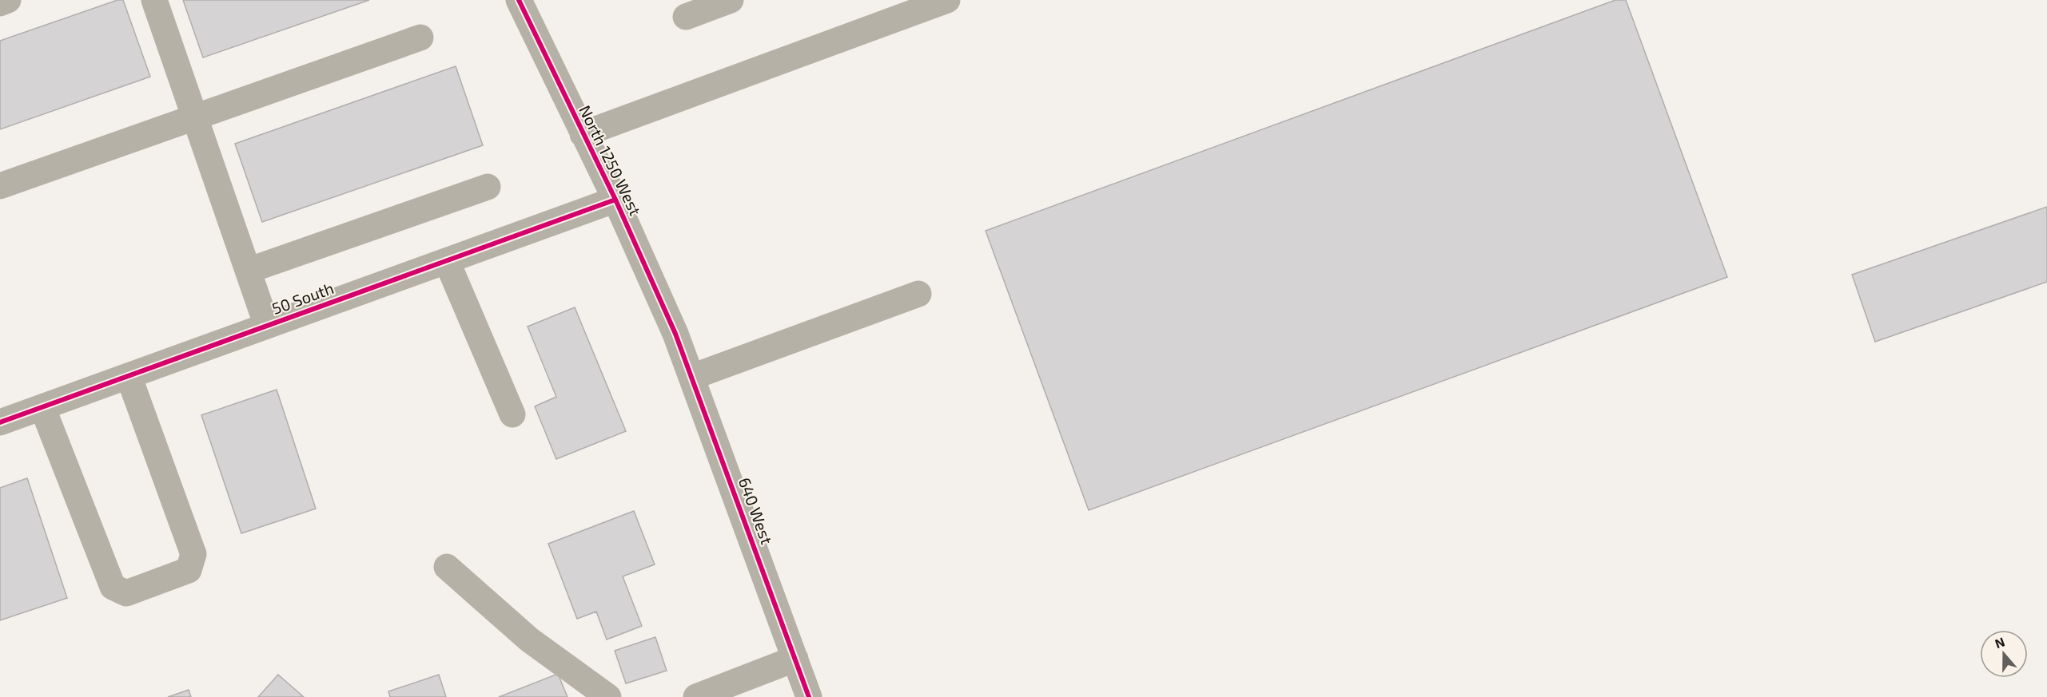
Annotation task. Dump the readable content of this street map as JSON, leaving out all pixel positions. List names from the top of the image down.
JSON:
{
  "streets": {
    "street": ["North 1250 West", "50 South", "640 West"]
  },
  "crossings": [
    ["North 1250 West", "50 South"],
    ["North 1250 West", "640 West"]
  ],
  "north": "top"
}
